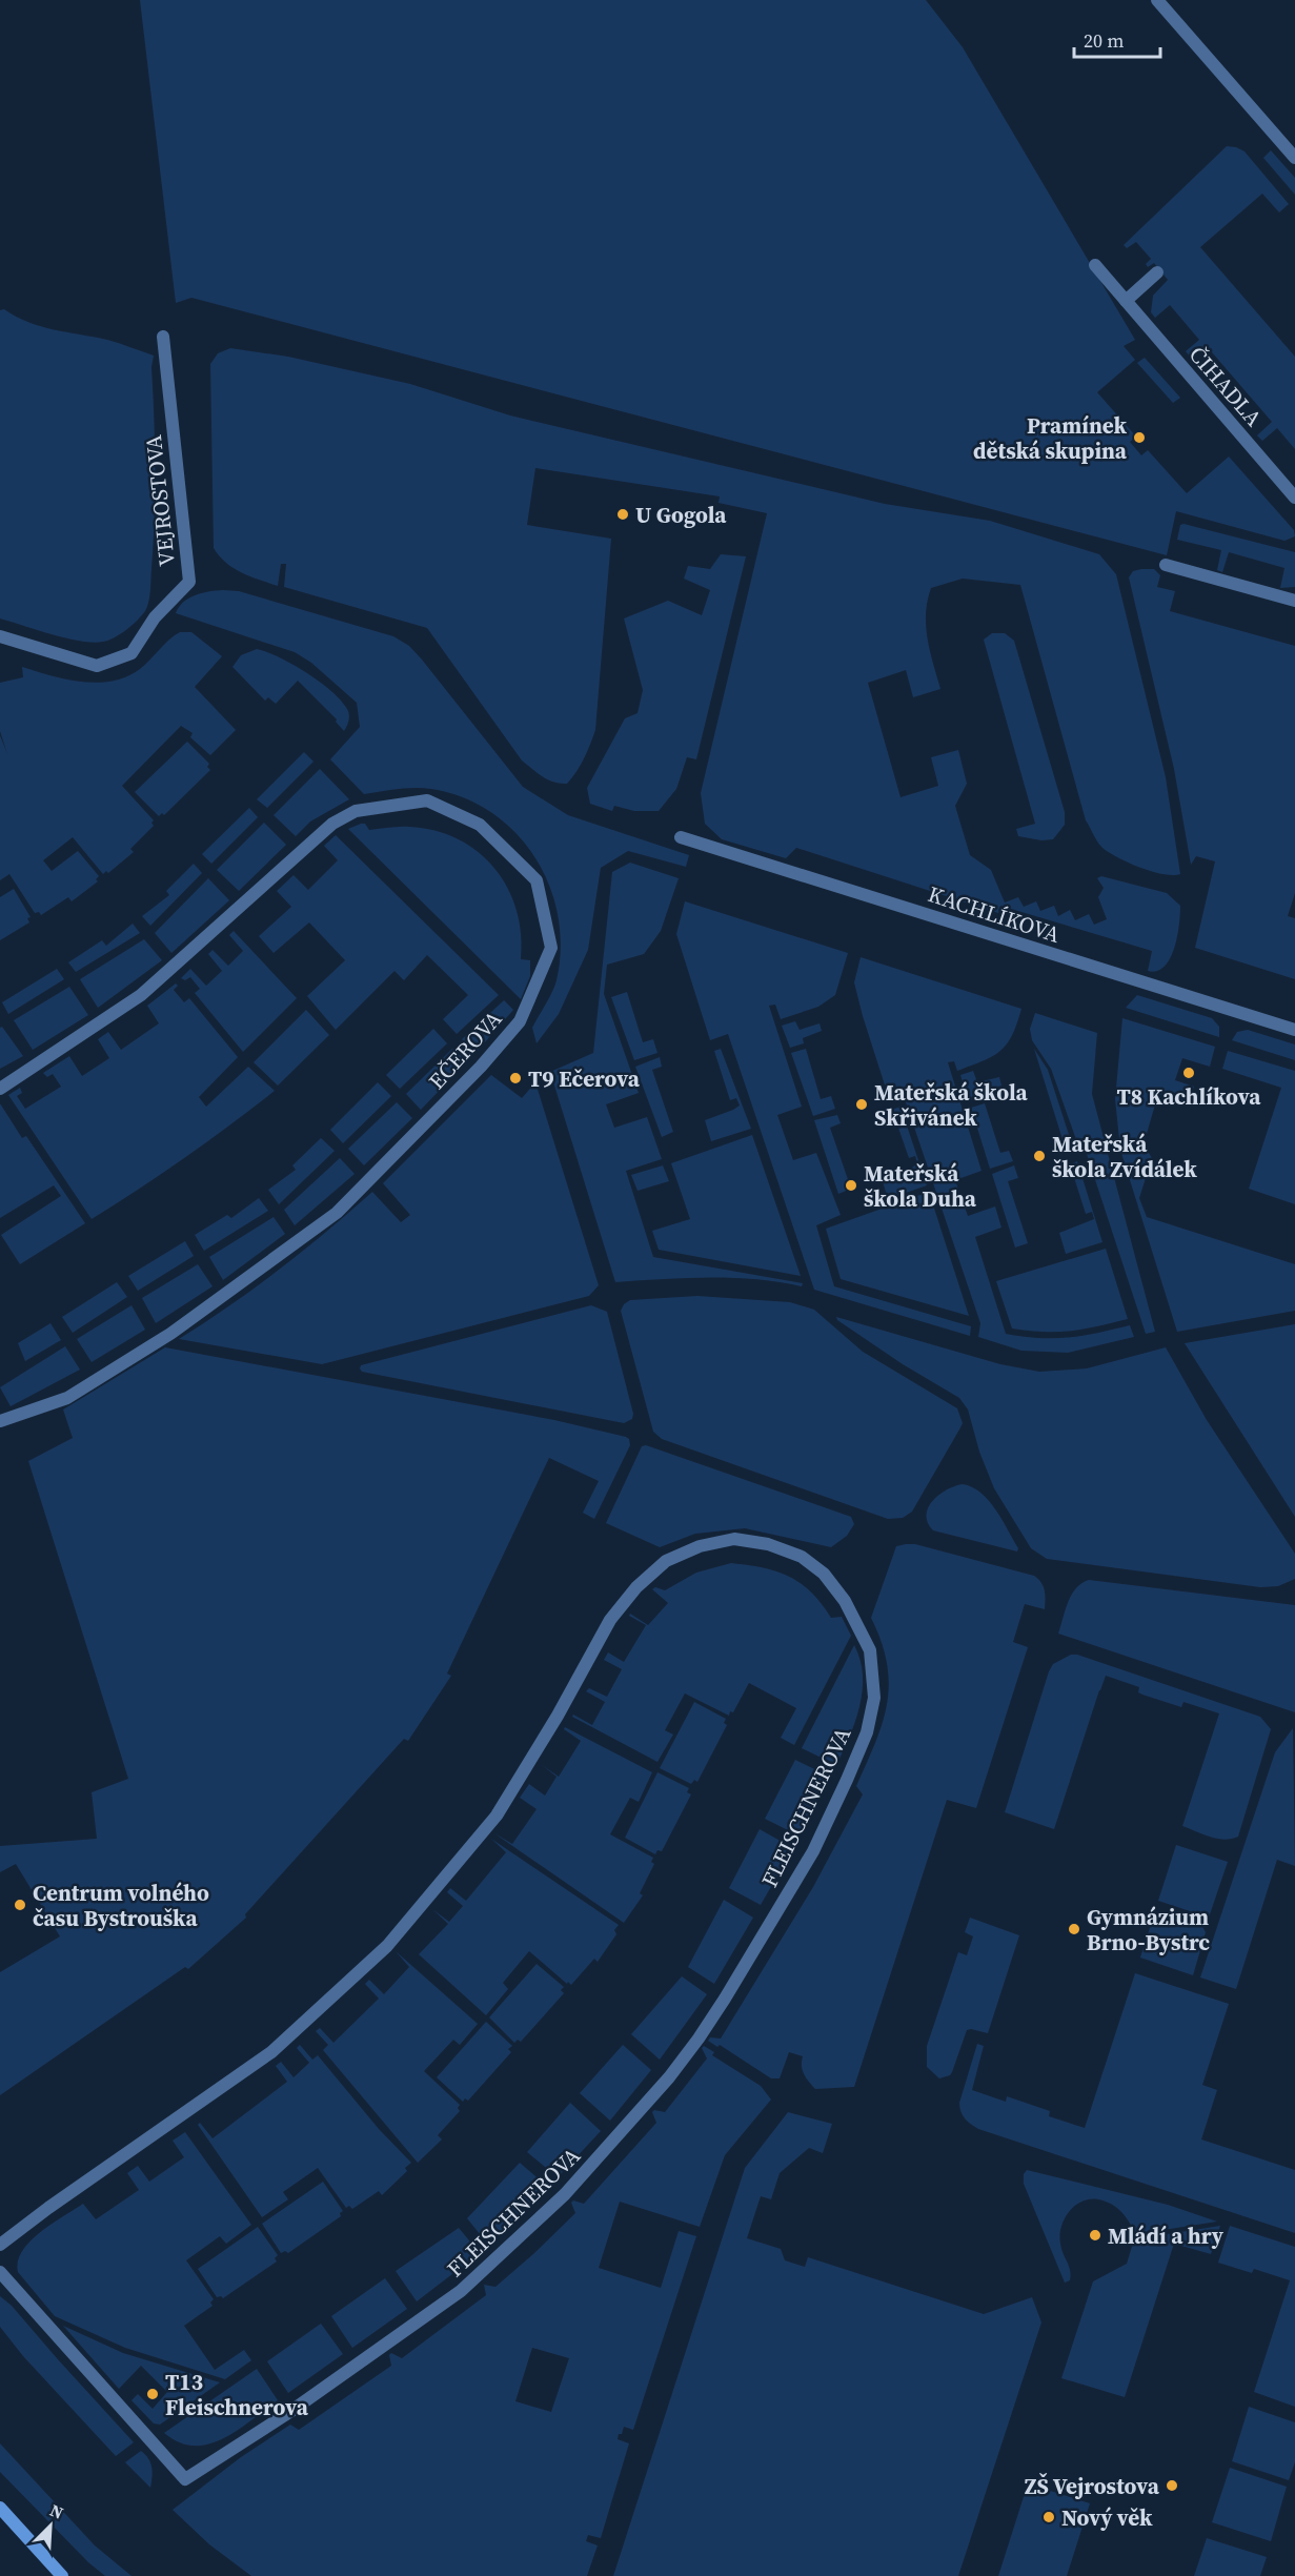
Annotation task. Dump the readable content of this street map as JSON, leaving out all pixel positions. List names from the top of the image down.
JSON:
{
  "streets": {
    "street": [
      "ČIHADLA",
      "VEJROSTOVA",
      "KACHLÍKOVA",
      "EČEROVA",
      "FLEISCHNEROVA"
    ]
  },
  "places": [
    "Pramínek dětská skupina",
    "U Gogola",
    "T8 Kachlíkova",
    "T9 Ečerova",
    "Mateřská škola Skřivánek",
    "Mateřská škola Zvídálek",
    "Mateřská škola Duha",
    "Centrum volného času Bystrouška",
    "Gymnázium Brno-Bystrc",
    "Mládí a hry",
    "T13 Fleischnerova",
    "ZŠ Vejrostova",
    "Nový věk"
  ],
  "scale_bar": "20 m",
  "north": "top right"
}
